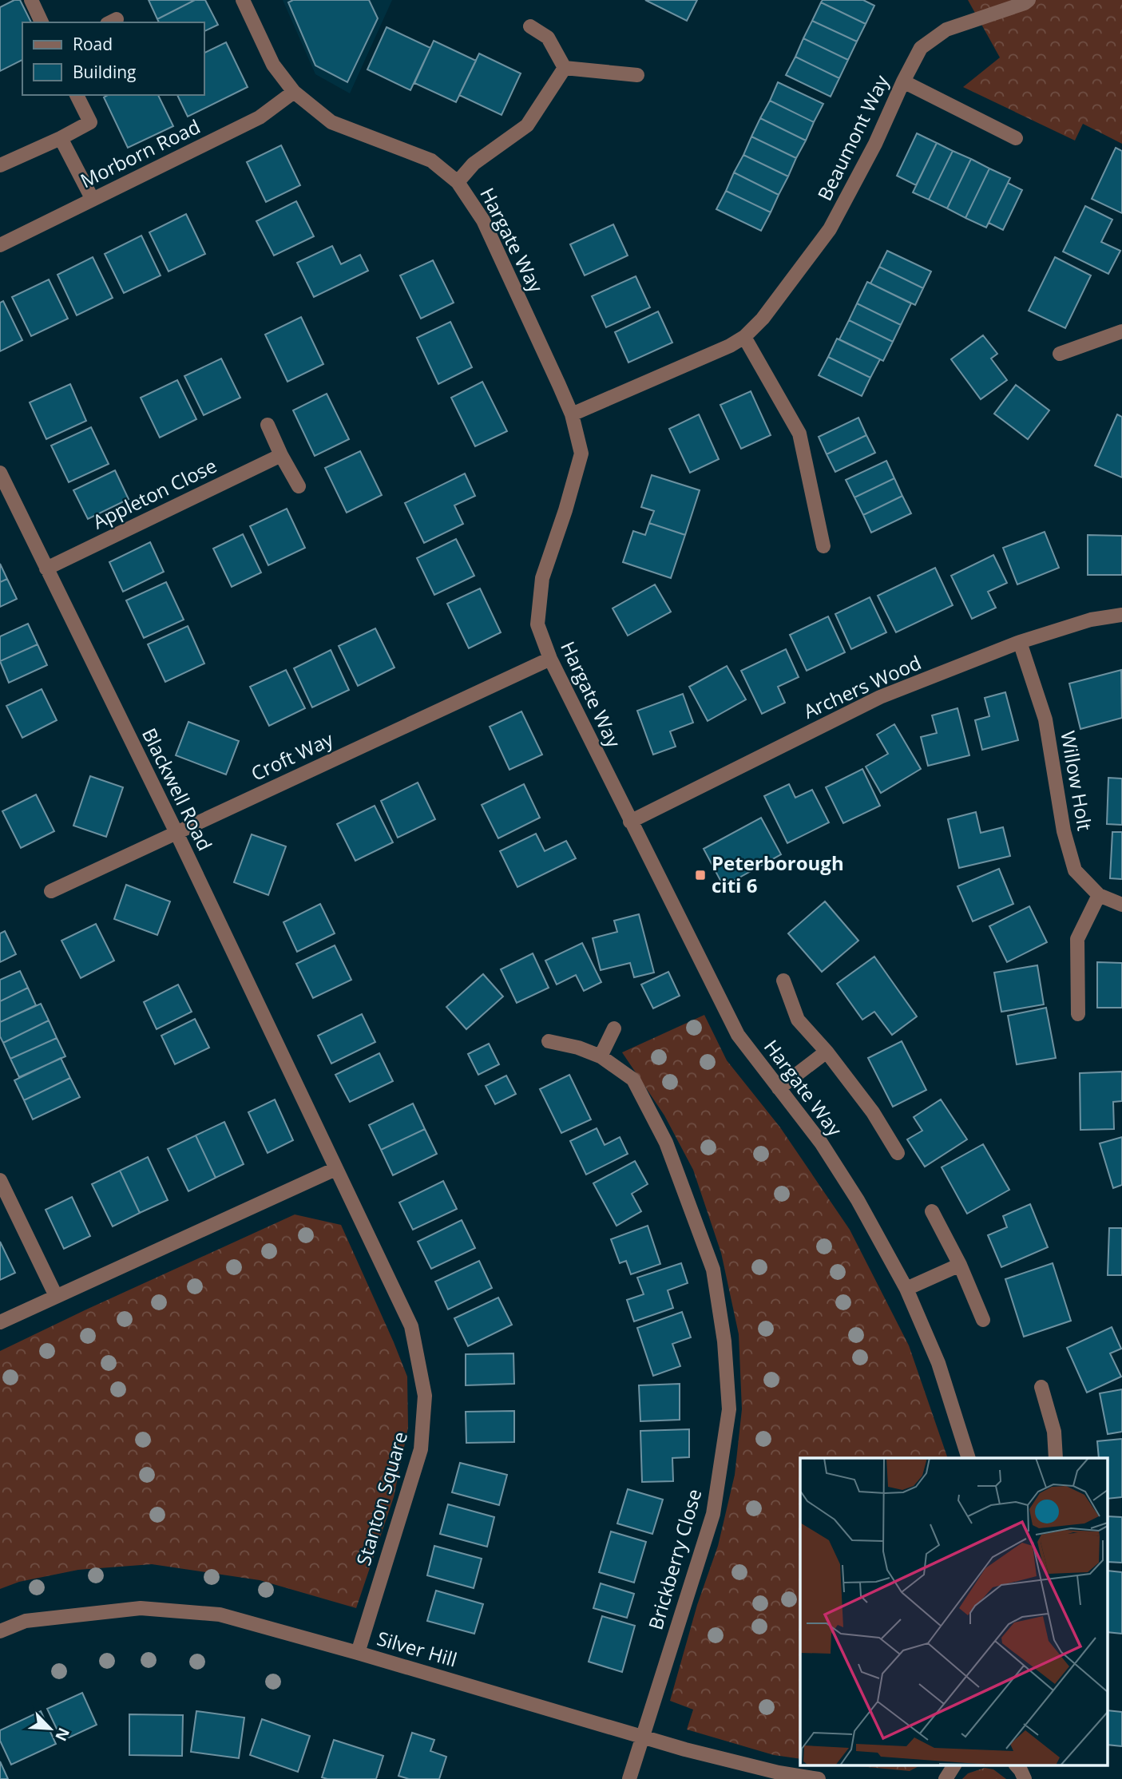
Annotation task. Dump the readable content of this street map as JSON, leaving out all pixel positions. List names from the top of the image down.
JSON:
{
  "streets": {
    "street": [
      "Beaumont Way",
      "Morborn Road",
      "Hargate Way",
      "Appleton Close",
      "Archers Wood",
      "Croft Way",
      "Willow Holt",
      "Blackwell Road",
      "Stanton Square",
      "Brickberry Close",
      "Silver Hill"
    ]
  },
  "crossings": [
    ["Beaumont Way", "Hargate Way"],
    ["Morborn Road", "Hargate Way"],
    ["Hargate Way", "Archers Wood"],
    ["Hargate Way", "Croft Way"],
    ["Appleton Close", "Blackwell Road"],
    ["Archers Wood", "Willow Holt"],
    ["Croft Way", "Blackwell Road"],
    ["Blackwell Road", "Stanton Square"],
    ["Stanton Square", "Silver Hill"],
    ["Brickberry Close", "Silver Hill"]
  ],
  "places": {
    "transit": ["Peterborough citi 6"]
  },
  "legend": ["Road", "Building"],
  "north": "bottom right"
}
